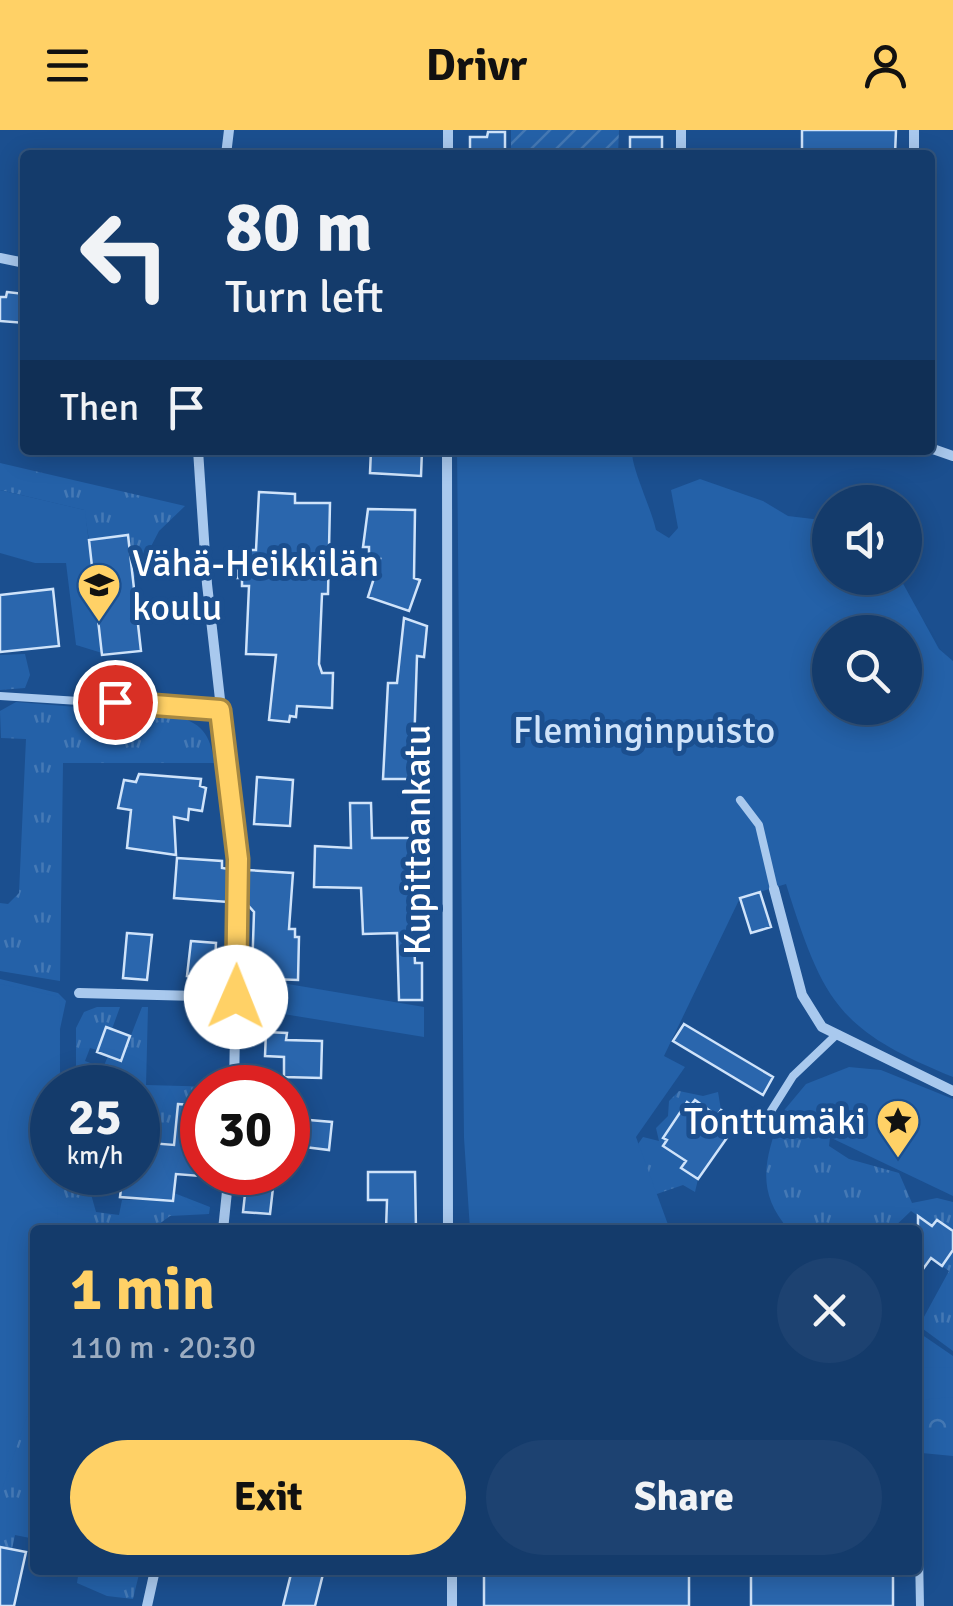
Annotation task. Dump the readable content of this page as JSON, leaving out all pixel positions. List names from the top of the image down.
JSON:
{
  "streets": {
    "street": ["Kupittaankatu"]
  },
  "parks": ["Fleminginpuisto"],
  "places": {
    "school or university": ["Vähä-Heikkilän koulu"],
    "place": ["Tonttumäki"]
  },
  "page": {
    "header": "Drivr",
    "turn": ["80 m", "Turn left"],
    "then": "Then",
    "speed": "25 km/h",
    "limit": "30",
    "heading": ["1 min", "110 m · 20:30"],
    "buttons": ["Exit", "Share"]
  }
}
